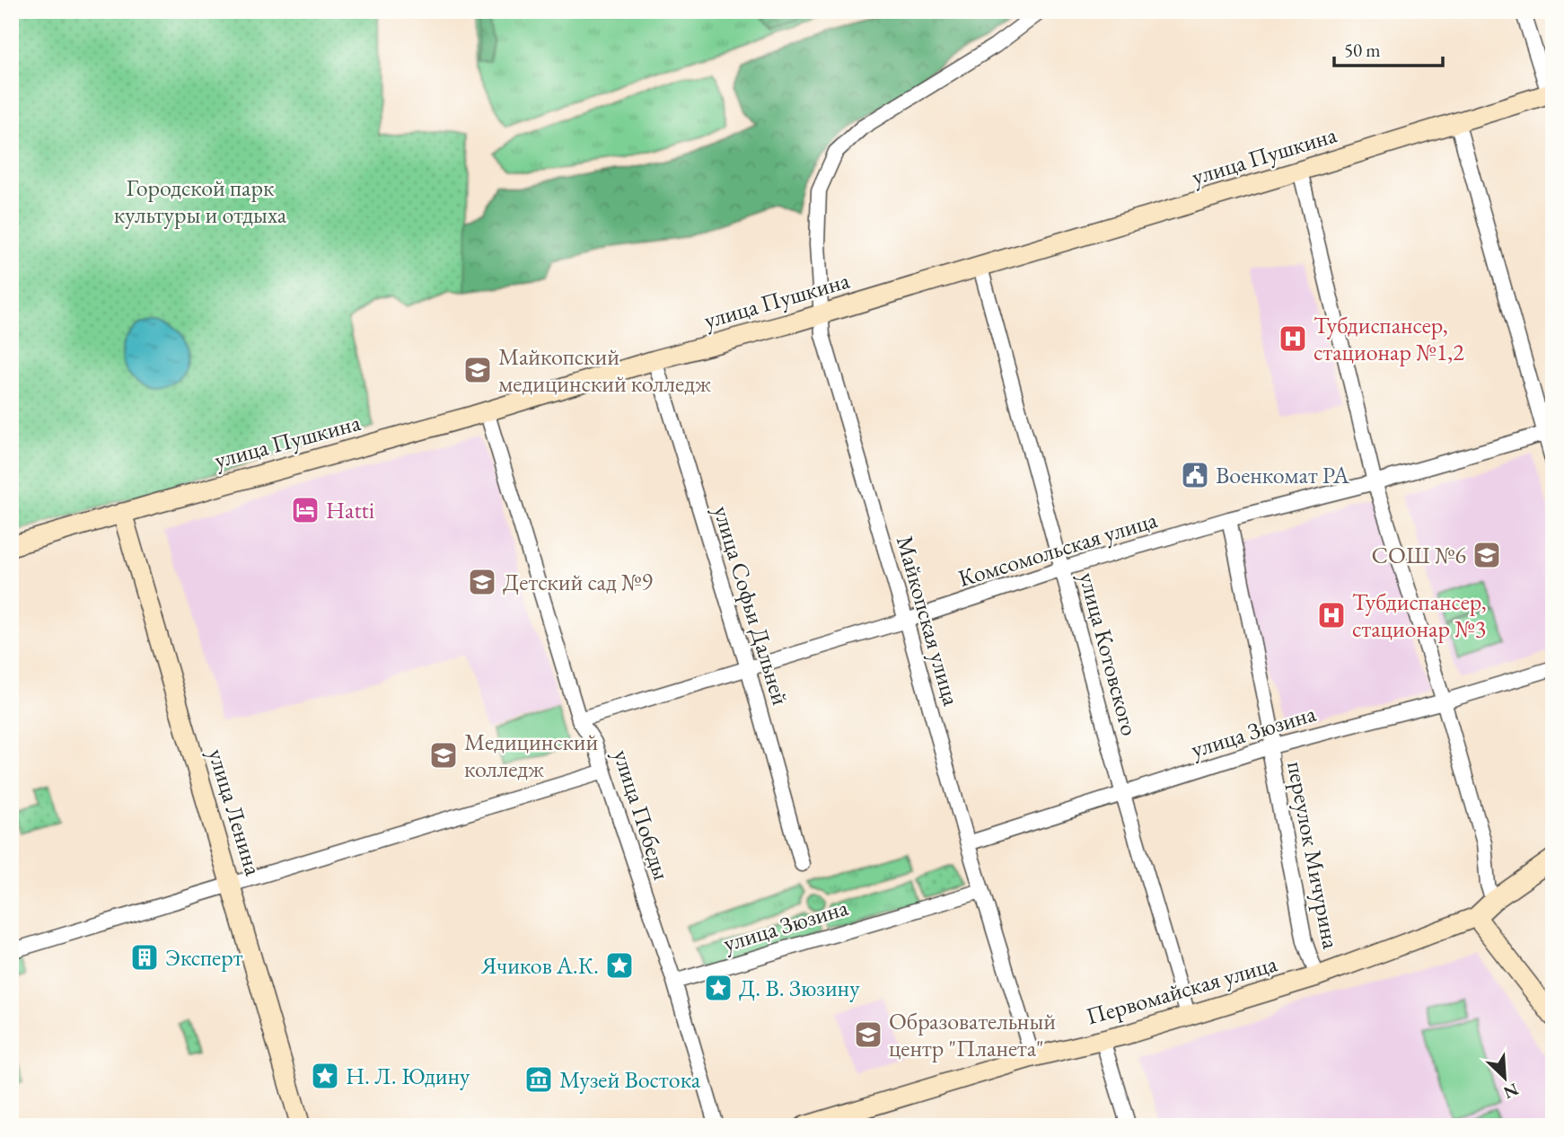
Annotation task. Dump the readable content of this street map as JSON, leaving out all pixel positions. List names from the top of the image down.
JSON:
{
  "streets": {
    "main road": ["улица Пушкина", "улица Ленина", "Первомайская улица"],
    "street": [
      "Комсомольская улица",
      "улица Софьи Дальней",
      "Майкопская улица",
      "улица Котовского",
      "улица Зюзина",
      "улица Победы",
      "переулок Мичурина"
    ]
  },
  "crossings": [
    ["улица Пушкина", "улица Софьи Дальней"],
    ["улица Пушкина", "Майкопская улица"],
    ["улица Пушкина", "улица Котовского"],
    ["улица Пушкина", "улица Ленина"],
    ["улица Пушкина", "улица Победы"],
    ["Комсомольская улица", "улица Софьи Дальней"],
    ["Комсомольская улица", "Майкопская улица"],
    ["Комсомольская улица", "улица Котовского"],
    ["Комсомольская улица", "улица Победы"],
    ["Комсомольская улица", "переулок Мичурина"],
    ["Майкопская улица", "улица Зюзина"],
    ["Майкопская улица", "Первомайская улица"],
    ["улица Котовского", "улица Зюзина"],
    ["улица Котовского", "Первомайская улица"],
    ["улица Зюзина", "улица Победы"],
    ["улица Зюзина", "переулок Мичурина"],
    ["переулок Мичурина", "Первомайская улица"]
  ],
  "parks": ["Городской парк культуры и отдыха"],
  "places": {
    "hospital": ["Тубдиспансер, стационар №1,2", "Тубдиспансер, стационар №3"],
    "school or university": [
      "Майкопский медицинский колледж",
      "СОШ №6",
      "Детский сад №9",
      "Медицинский колледж",
      "Образовательный центр \"Планета\""
    ],
    "public building": ["Военкомат РА"],
    "hotel": ["Hatti"],
    "building": ["Эксперт"],
    "place": ["Ячиков А.К.", "Д. В. Зюзину", "Н. Л. Юдину"],
    "museum": ["Музей Востока"]
  },
  "scale_bar": "50 m",
  "north": "bottom right"
}
